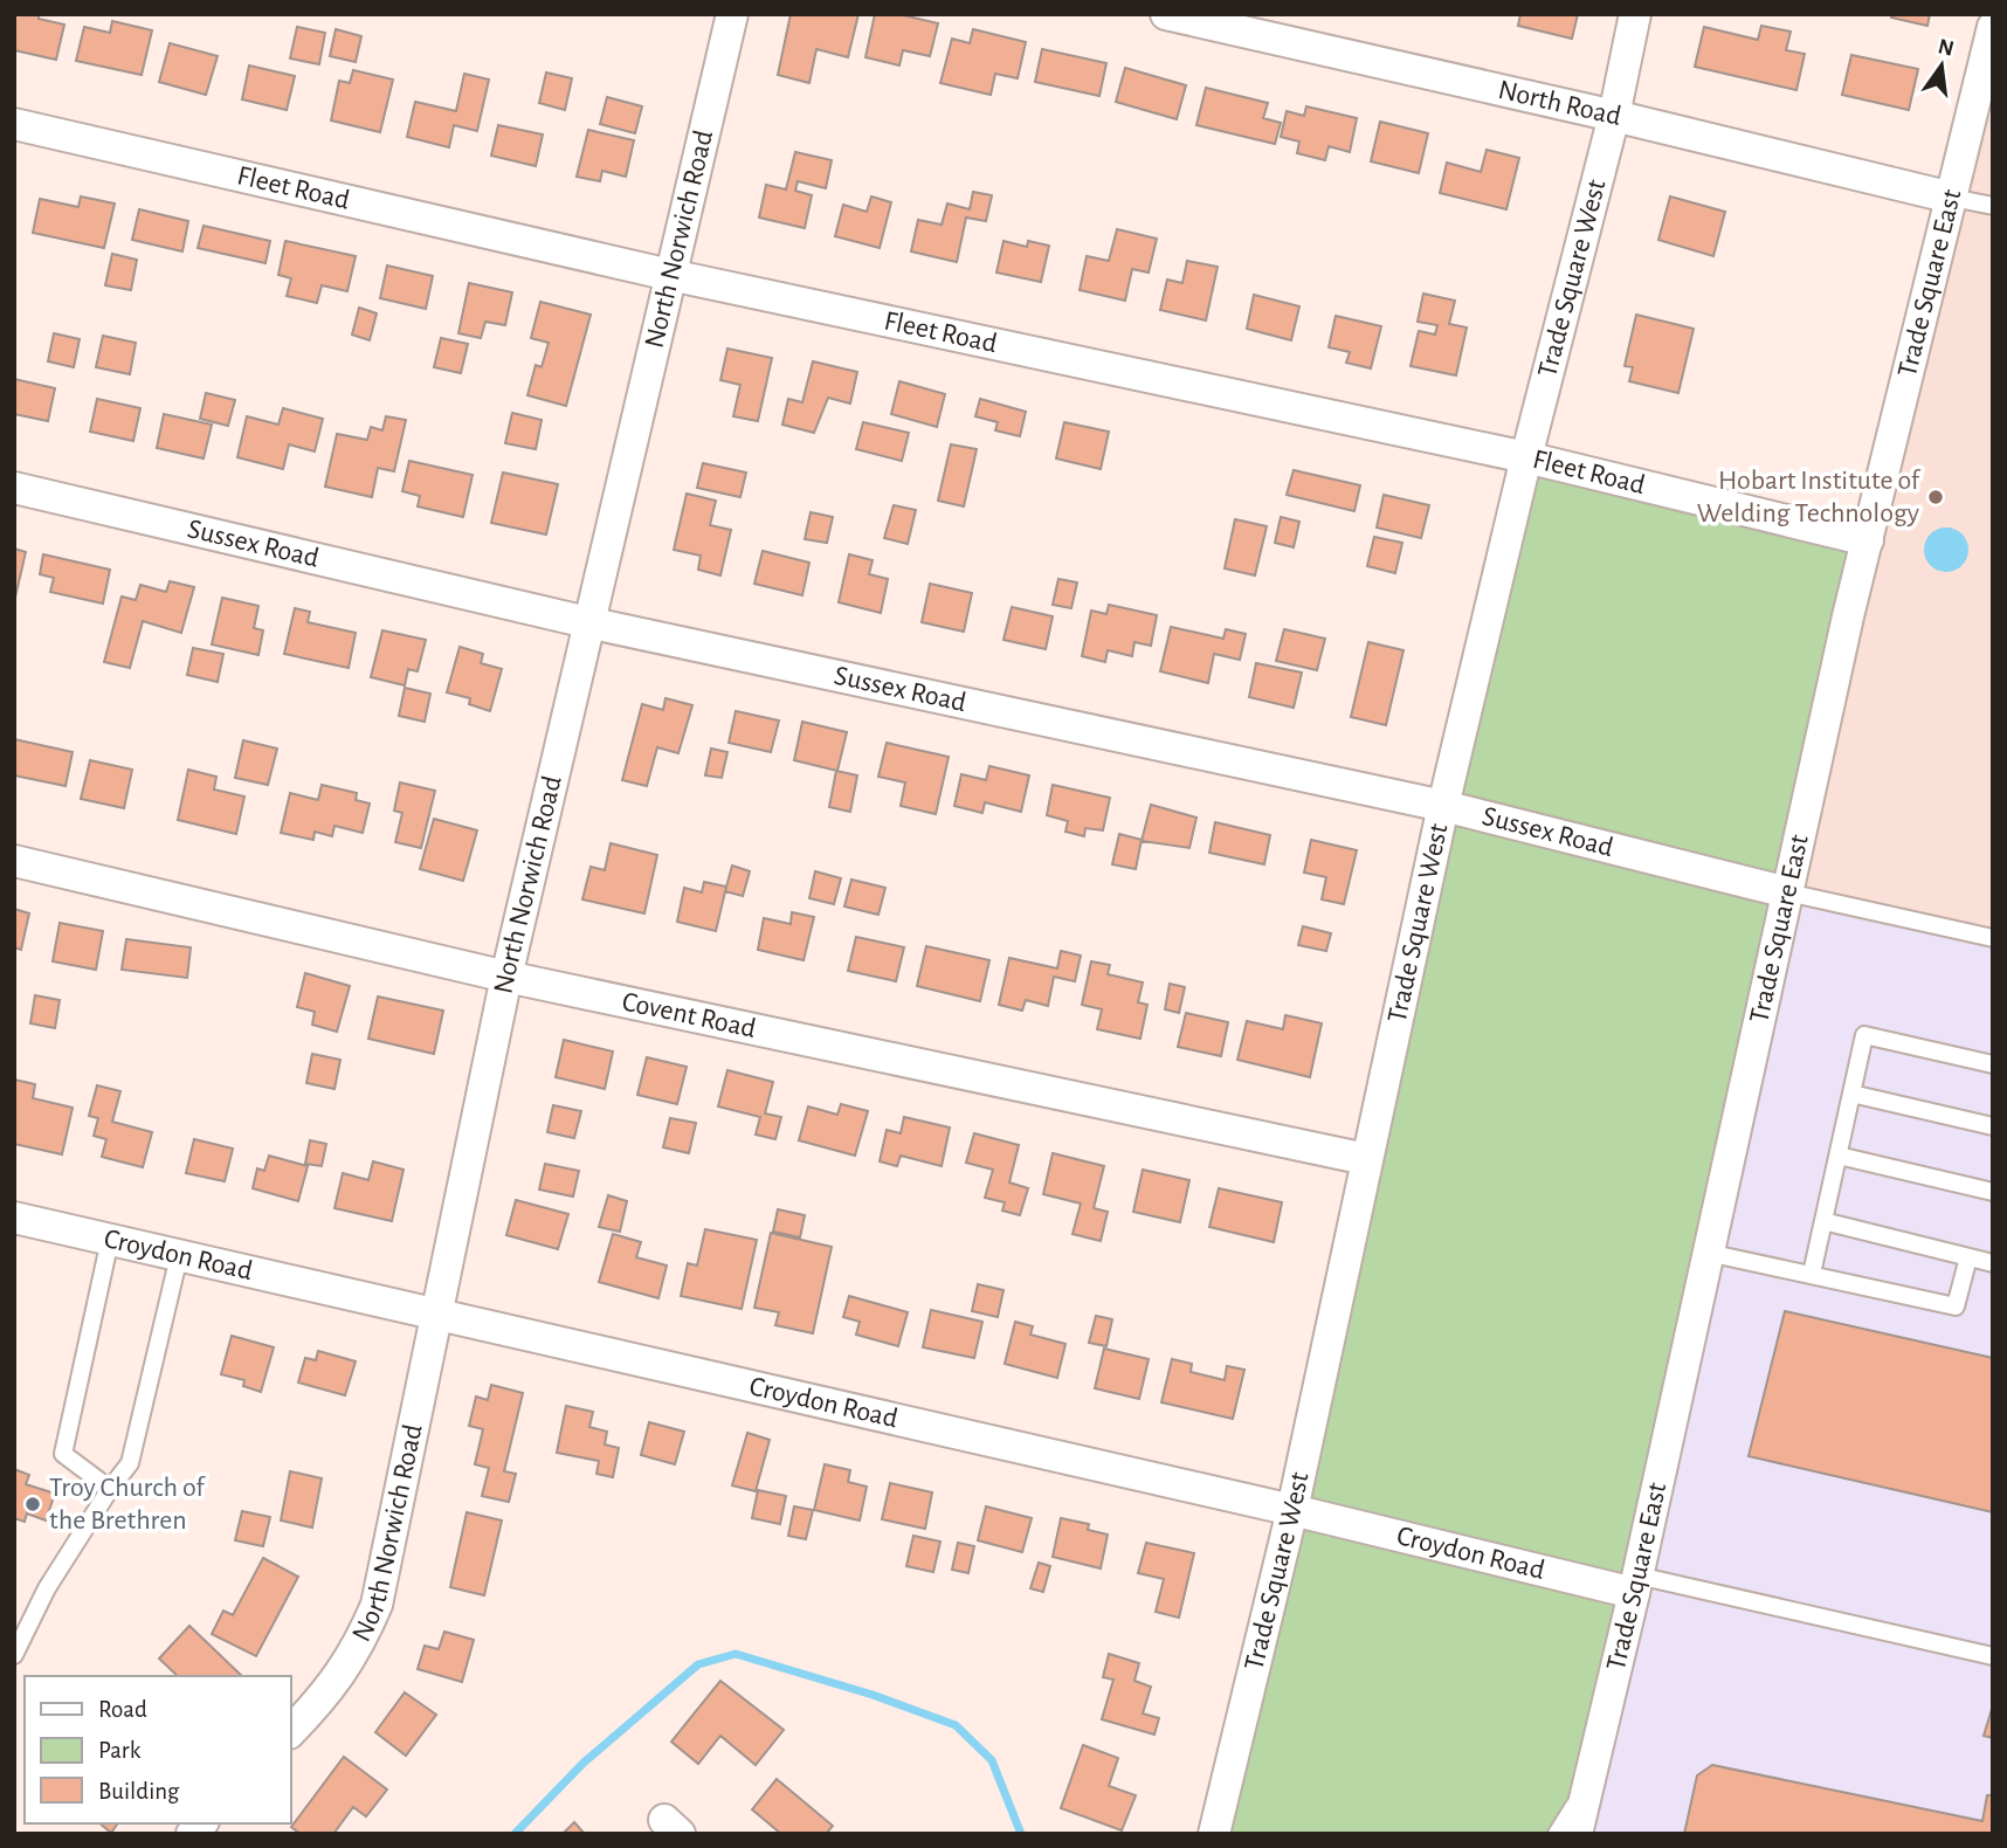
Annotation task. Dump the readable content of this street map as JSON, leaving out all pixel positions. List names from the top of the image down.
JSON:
{
  "streets": {
    "street": [
      "North Road",
      "Fleet Road",
      "North Norwich Road",
      "Trade Square West",
      "Trade Square East",
      "Sussex Road",
      "Covent Road",
      "Croydon Road"
    ]
  },
  "crossings": [
    ["North Road", "Trade Square West"],
    ["North Road", "Trade Square East"],
    ["Fleet Road", "North Norwich Road"],
    ["Fleet Road", "Trade Square West"],
    ["Fleet Road", "Trade Square East"],
    ["North Norwich Road", "Sussex Road"],
    ["North Norwich Road", "Covent Road"],
    ["North Norwich Road", "Croydon Road"],
    ["Trade Square West", "Sussex Road"],
    ["Trade Square West", "Covent Road"],
    ["Trade Square West", "Croydon Road"],
    ["Trade Square East", "Sussex Road"],
    ["Trade Square East", "Croydon Road"]
  ],
  "places": ["Hobart Institute of Welding Technology", "Troy Church of the Brethren"],
  "legend": ["Road", "Park", "Building"],
  "north": "top"
}
